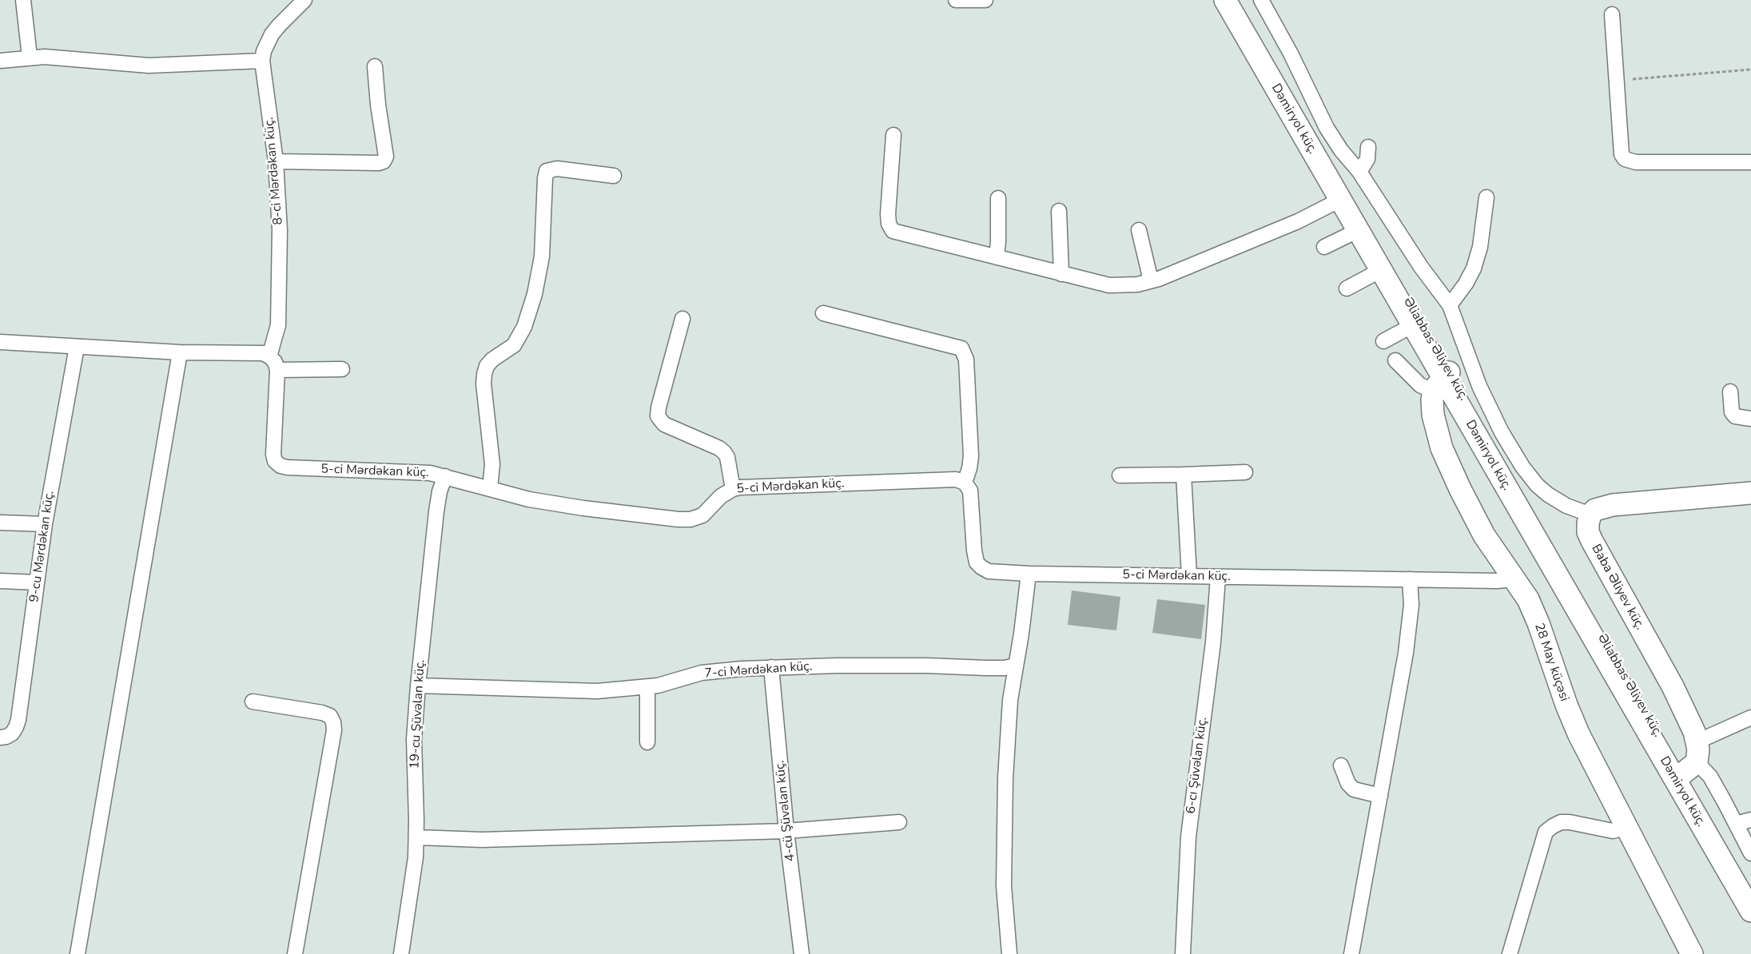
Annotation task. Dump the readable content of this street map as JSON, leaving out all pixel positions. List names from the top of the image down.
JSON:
{
  "streets": {
    "main road": [
      "Dəmiryol küç.",
      "Əliabbas Əliyev küç.",
      "Baba Əliyev küç.",
      "28 May küçəsi"
    ],
    "street": [
      "8-ci Mərdəkan küç.",
      "5-ci Mərdəkan küç.",
      "9-cu Mərdəkan küç.",
      "7-ci Mərdəkan küç.",
      "19-cu Şüvəlan küç.",
      "6-cı Şüvəlan küç.",
      "4-cü Şüvəlan küç."
    ]
  },
  "crossings": [
    ["Dəmiryol küç.", "Əliabbas Əliyev küç."],
    ["Dəmiryol küç.", "Baba Əliyev küç."],
    ["Dəmiryol küç.", "28 May küçəsi"],
    ["Əliabbas Əliyev küç.", "Baba Əliyev küç."],
    ["Əliabbas Əliyev küç.", "28 May küçəsi"],
    ["5-ci Mərdəkan küç.", "28 May küçəsi"],
    ["5-ci Mərdəkan küç.", "19-cu Şüvəlan küç."],
    ["5-ci Mərdəkan küç.", "6-cı Şüvəlan küç."],
    ["7-ci Mərdəkan küç.", "19-cu Şüvəlan küç."],
    ["7-ci Mərdəkan küç.", "4-cü Şüvəlan küç."]
  ]
}
